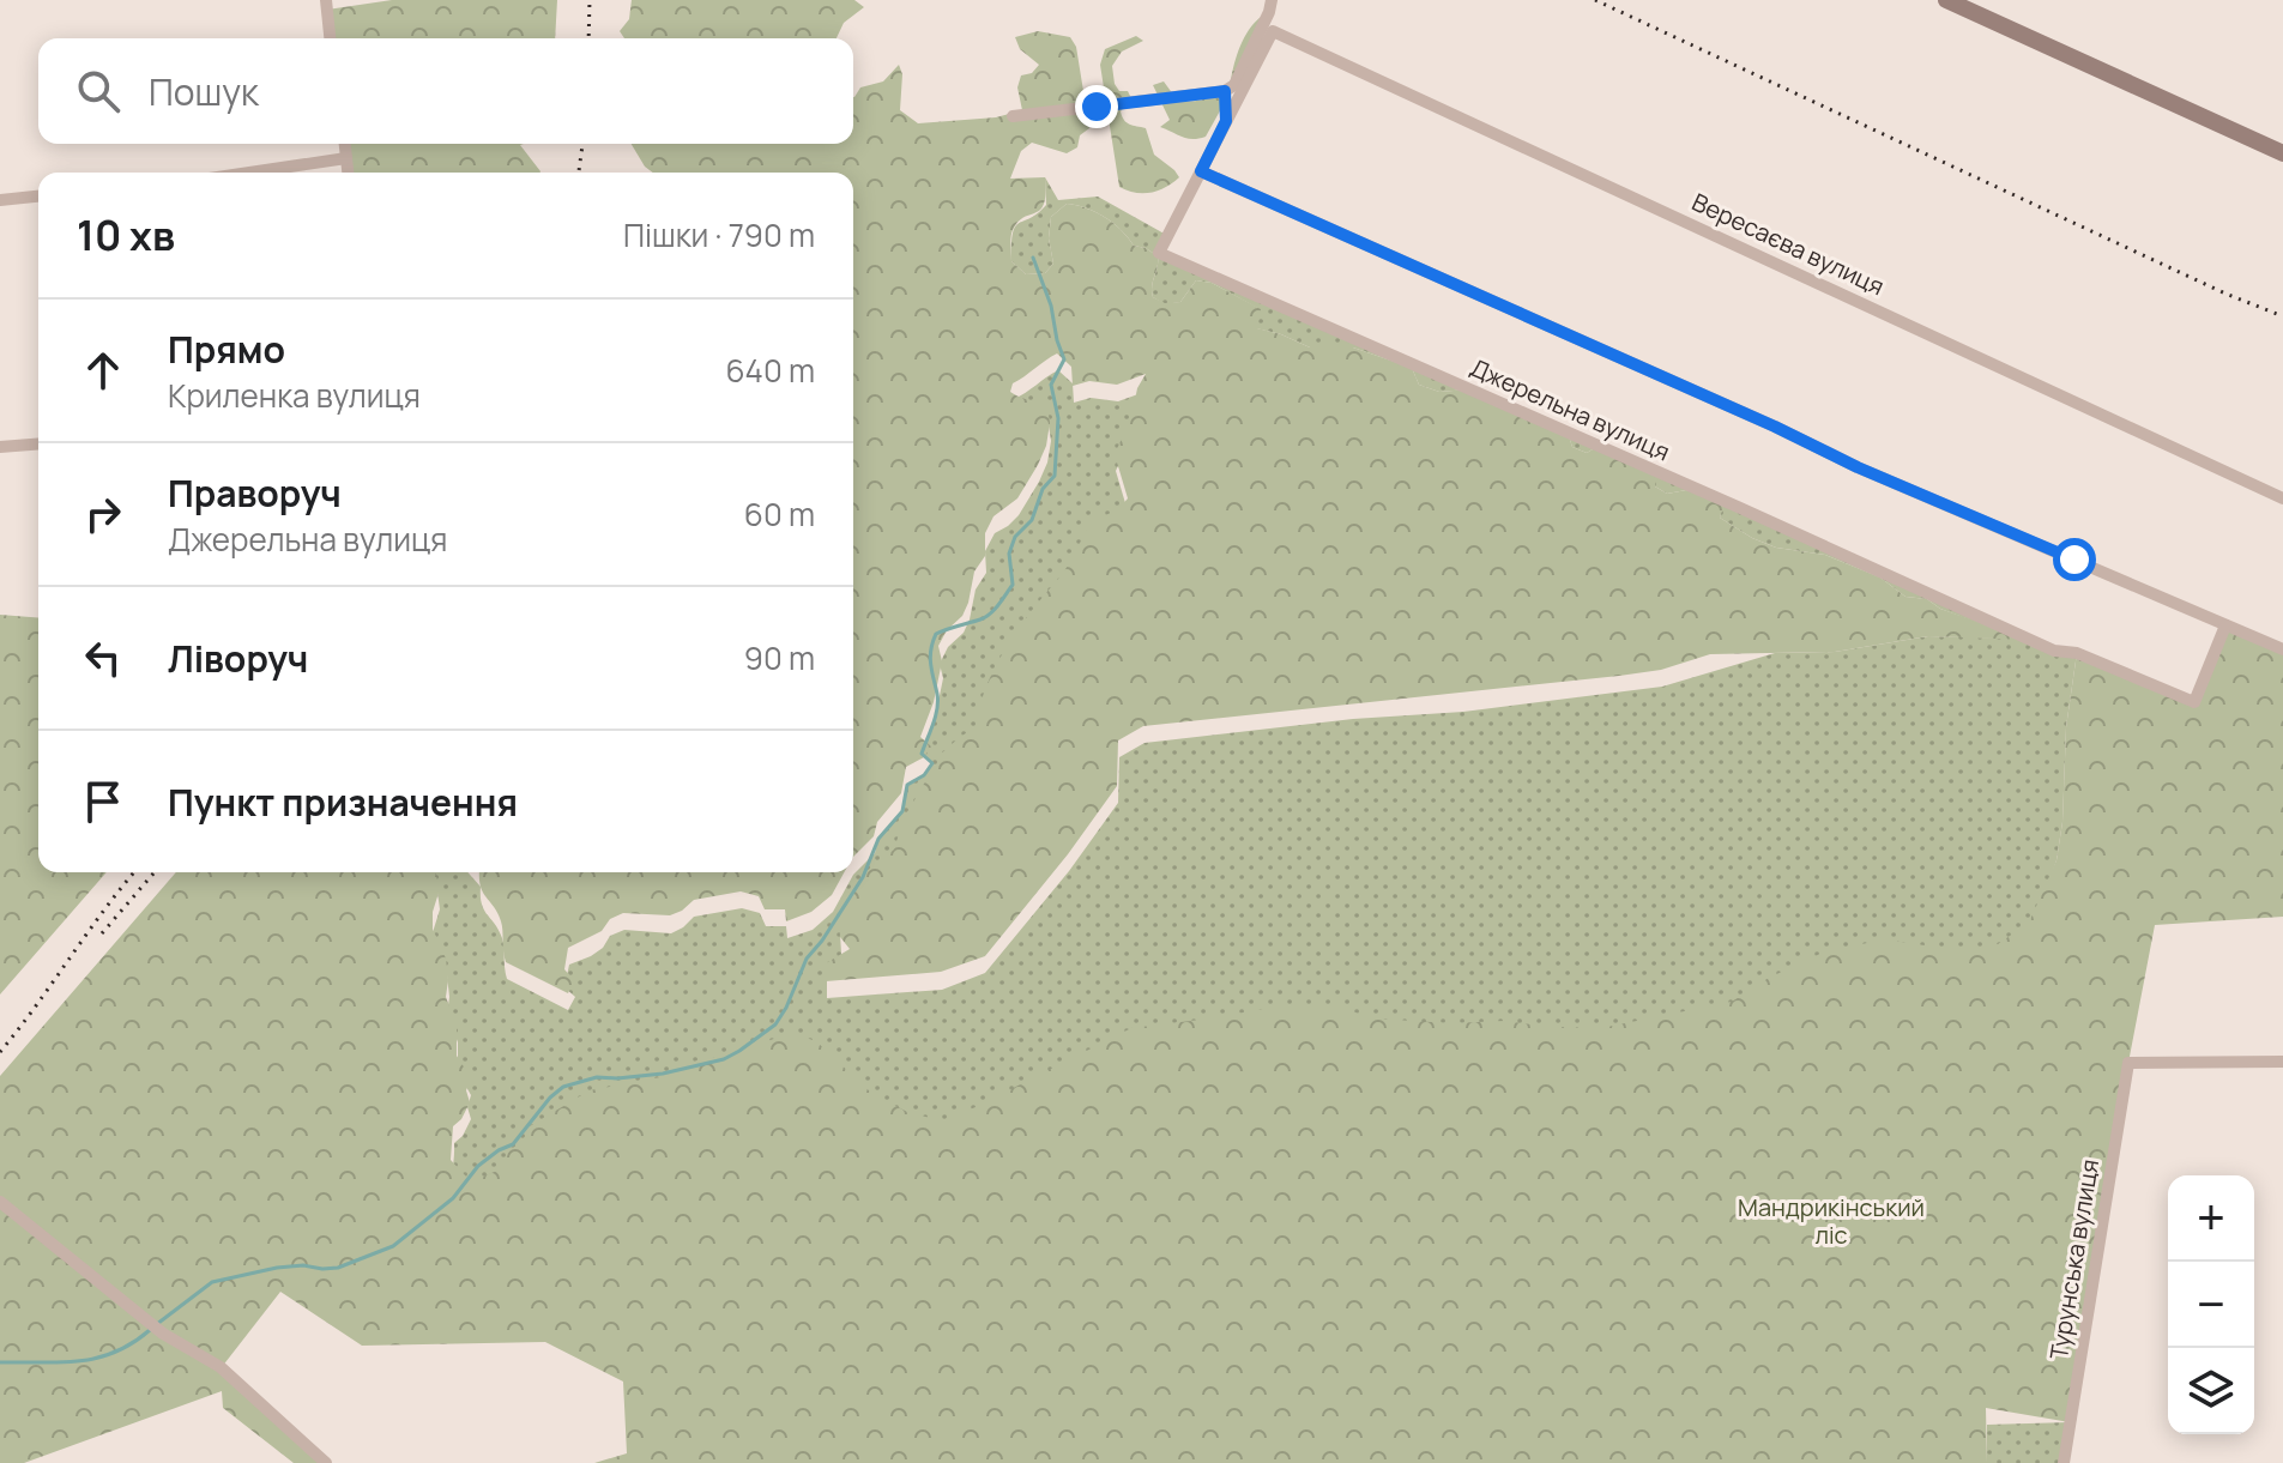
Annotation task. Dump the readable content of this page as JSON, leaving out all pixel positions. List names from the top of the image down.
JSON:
{
  "streets": {
    "street": ["Вересаєва вулиця", "Джерельна вулиця", "Турунська вулиця"]
  },
  "crossings": [
    ["Вересаєва вулиця", "Джерельна вулиця"]
  ],
  "parks": ["Мандрикінський ліс"],
  "page": {
    "search": "Пошук",
    "heading": ["10 хв", "Пішки · 790 m"],
    "list": [
      ["Прямо", "Криленка вулиця", "640 m"],
      ["Праворуч", "Джерельна вулиця", "60 m"],
      ["Ліворуч", "90 m"],
      "Пункт призначення"
    ],
    "map_buttons": ["+", "−"]
  }
}
